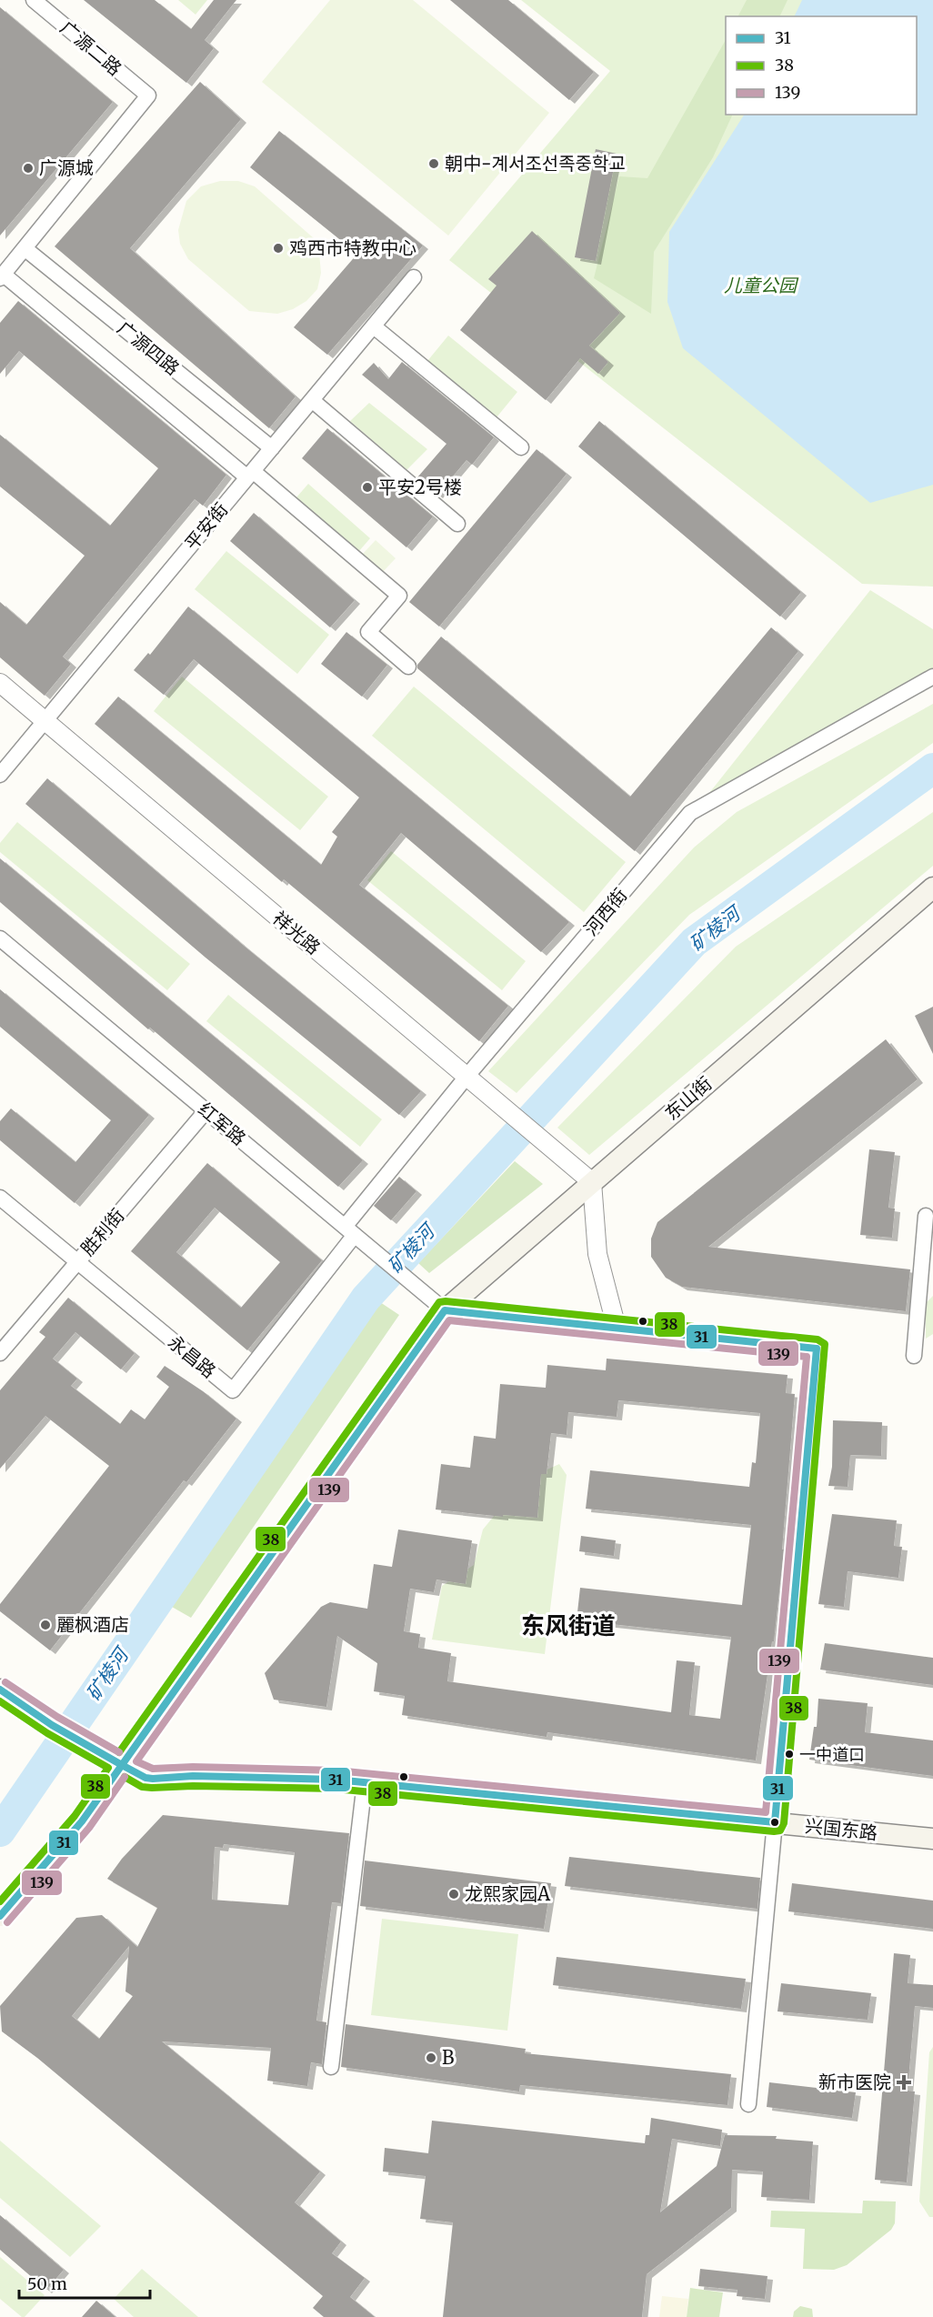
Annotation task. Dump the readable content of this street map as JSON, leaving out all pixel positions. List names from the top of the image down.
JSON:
{
  "streets": {
    "main road": ["东山街", "兴国东路"],
    "street": [
      "广源二路",
      "广源四路",
      "平安街",
      "河西街",
      "祥光路",
      "红军路",
      "胜利街",
      "永昌路"
    ]
  },
  "crossings": [
    ["广源二路", "广源四路"],
    ["广源四路", "平安街"],
    ["平安街", "祥光路"],
    ["河西街", "祥光路"],
    ["河西街", "红军路"],
    ["河西街", "永昌路"],
    ["祥光路", "东山街"],
    ["东山街", "红军路"],
    ["红军路", "胜利街"],
    ["红军路", "永昌路"],
    ["胜利街", "永昌路"]
  ],
  "districts": ["东风街道"],
  "water": ["矿棱河"],
  "parks": ["儿童公园"],
  "places": {
    "other": [
      "朝中-계서조선족중학교",
      "广源城",
      "鸡西市特教中心",
      "平安2号楼",
      "麗枫酒店",
      "一中道口",
      "龙熙家园A",
      "B"
    ],
    "health": ["新市医院"]
  },
  "lines": ["transit line 38", "transit line 31", "transit line 139"],
  "legend": ["31", "38", "139"],
  "scale_bar": "50 m"
}
